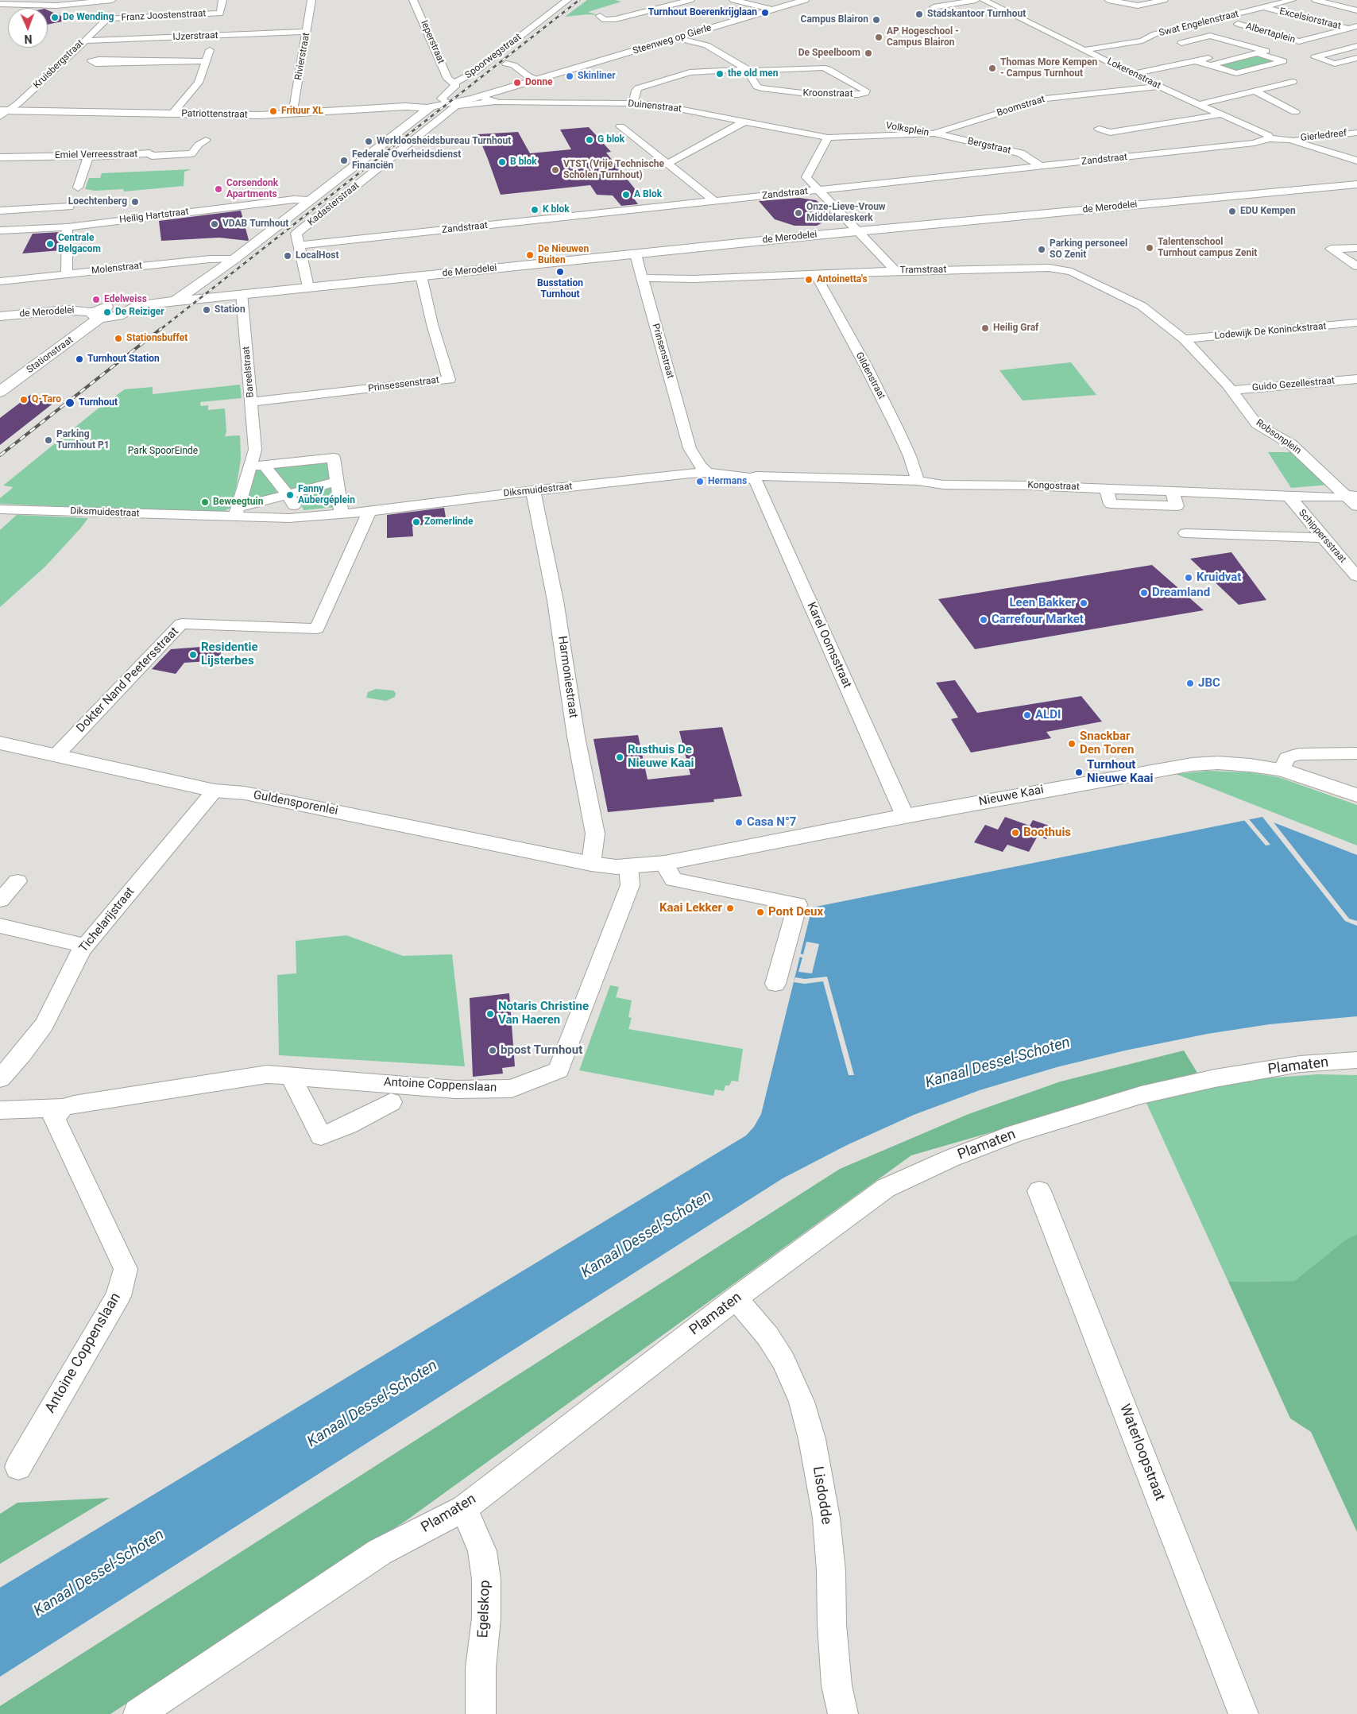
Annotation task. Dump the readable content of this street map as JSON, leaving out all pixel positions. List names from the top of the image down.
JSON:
{
  "streets": {
    "street": [
      "Franz Joostenstraat",
      "Excelsiorstraat",
      "Swat Engelenstraat",
      "Albertaplein",
      "IJzerstraat",
      "Steenweg op Gierle",
      "Ieperstraat",
      "Rivierstraat",
      "Spoorwegstraat",
      "Kruisbergstraat",
      "Lokerenstraat",
      "Kroonstraat",
      "Duinenstraat",
      "Boomstraat",
      "Patriottenstraat",
      "Volksplein",
      "Gierledreef",
      "Bergstraat",
      "Emiel Verreesstraat",
      "Zandstraat",
      "Kadasterstraat",
      "de Merodelei",
      "Heilig Hartstraat",
      "Molenstraat",
      "Tramstraat",
      "Lodewijk De Koninckstraat",
      "Prinsenstraat",
      "Stationstraat",
      "Bareelstraat",
      "Gildenstraat",
      "Prinsessenstraat",
      "Guido Gezellestraat",
      "Robsonplein",
      "Kongostraat",
      "Diksmuidestraat",
      "Schippersstraat",
      "Karel Oomsstraat",
      "Harmoniestraat",
      "Dokter Nand Peetersstraat",
      "Nieuwe Kaai",
      "Guldensporenlei",
      "Tichelarijstraat",
      "Plamaten",
      "Antoine Coppenslaan",
      "Waterloopstraat",
      "Lisdodde",
      "Egelskop"
    ]
  },
  "crossings": [
    ["Franz Joostenstraat", "Kruisbergstraat"],
    ["Excelsiorstraat", "Swat Engelenstraat"],
    ["Excelsiorstraat", "Albertaplein"],
    ["Swat Engelenstraat", "Lokerenstraat"],
    ["IJzerstraat", "Rivierstraat"],
    ["IJzerstraat", "Kruisbergstraat"],
    ["Steenweg op Gierle", "Spoorwegstraat"],
    ["Steenweg op Gierle", "Duinenstraat"],
    ["Ieperstraat", "Spoorwegstraat"],
    ["Rivierstraat", "Patriottenstraat"],
    ["Kruisbergstraat", "Patriottenstraat"],
    ["Lokerenstraat", "Boomstraat"],
    ["Lokerenstraat", "Gierledreef"],
    ["Lokerenstraat", "Zandstraat"],
    ["Duinenstraat", "Volksplein"],
    ["Duinenstraat", "Kadasterstraat"],
    ["Boomstraat", "Volksplein"],
    ["Boomstraat", "Bergstraat"],
    ["Volksplein", "Bergstraat"],
    ["Bergstraat", "Zandstraat"],
    ["Zandstraat", "Kadasterstraat"],
    ["Kadasterstraat", "de Merodelei"],
    ["de Merodelei", "Prinsenstraat"],
    ["de Merodelei", "Stationstraat"],
    ["de Merodelei", "Bareelstraat"],
    ["de Merodelei", "Prinsessenstraat"],
    ["Tramstraat", "Lodewijk De Koninckstraat"],
    ["Tramstraat", "Prinsenstraat"],
    ["Tramstraat", "Gildenstraat"],
    ["Tramstraat", "Robsonplein"],
    ["Lodewijk De Koninckstraat", "Robsonplein"],
    ["Prinsenstraat", "Diksmuidestraat"],
    ["Bareelstraat", "Prinsessenstraat"],
    ["Gildenstraat", "Kongostraat"],
    ["Guido Gezellestraat", "Robsonplein"],
    ["Kongostraat", "Diksmuidestraat"],
    ["Kongostraat", "Schippersstraat"],
    ["Kongostraat", "Karel Oomsstraat"],
    ["Diksmuidestraat", "Karel Oomsstraat"],
    ["Diksmuidestraat", "Harmoniestraat"],
    ["Diksmuidestraat", "Dokter Nand Peetersstraat"],
    ["Karel Oomsstraat", "Nieuwe Kaai"],
    ["Harmoniestraat", "Nieuwe Kaai"],
    ["Harmoniestraat", "Guldensporenlei"],
    ["Dokter Nand Peetersstraat", "Guldensporenlei"],
    ["Nieuwe Kaai", "Guldensporenlei"],
    ["Nieuwe Kaai", "Antoine Coppenslaan"],
    ["Guldensporenlei", "Tichelarijstraat"],
    ["Plamaten", "Lisdodde"],
    ["Plamaten", "Egelskop"]
  ],
  "water": ["Kanaal Dessel-Schoten"],
  "parks": ["Park SpoorEinde"],
  "places": [
    "Turnhout Boerenkrijglaan",
    "Stadskantoor Turnhout",
    "De Wending",
    "Campus Blairon",
    "AP Hogeschool - Campus Blairon",
    "De Speelboom",
    "Thomas More Kempen - Campus Turnhout",
    "the old men",
    "Skinliner",
    "Donne",
    "Frituur XL",
    "G blok",
    "Werkloosheidsbureau Turnhout",
    "Federale Overheidsdienst Financiën",
    "B blok",
    "VTST (Vrije Technische Scholen Turnhout)",
    "Corsendonk Apartments",
    "A Blok",
    "Loechtenberg",
    "K blok",
    "EDU Kempen",
    "Onze-Lieve-Vrouw Middelareskerk",
    "VDAB Turnhout",
    "Centrale Belgacom",
    "Talentenschool Turnhout campus Zenit",
    "Parking personeel SO Zenit",
    "De Nieuwen Buiten",
    "LocalHost",
    "Busstation Turnhout",
    "Antoinetta's",
    "Edelweiss",
    "Station",
    "De Reiziger",
    "Heilig Graf",
    "Stationsbuffet",
    "Turnhout Station",
    "Q-Taro",
    "Turnhout",
    "Parking Turnhout P1",
    "Hermans",
    "Fanny Aubergéplein",
    "Beweegtuin",
    "Zomerlinde",
    "Kruidvat",
    "Dreamland",
    "Leen Bakker",
    "Carrefour Market",
    "Residentie Lijsterbes",
    "JBC",
    "ALDI",
    "Snackbar Den Toren",
    "Rusthuis De Nieuwe Kaai",
    "Turnhout Nieuwe Kaai",
    "Casa N°7",
    "Boothuis",
    "Kaai Lekker",
    "Pont Deux",
    "Notaris Christine Van Haeren",
    "bpost Turnhout"
  ],
  "north": "bottom"
}
